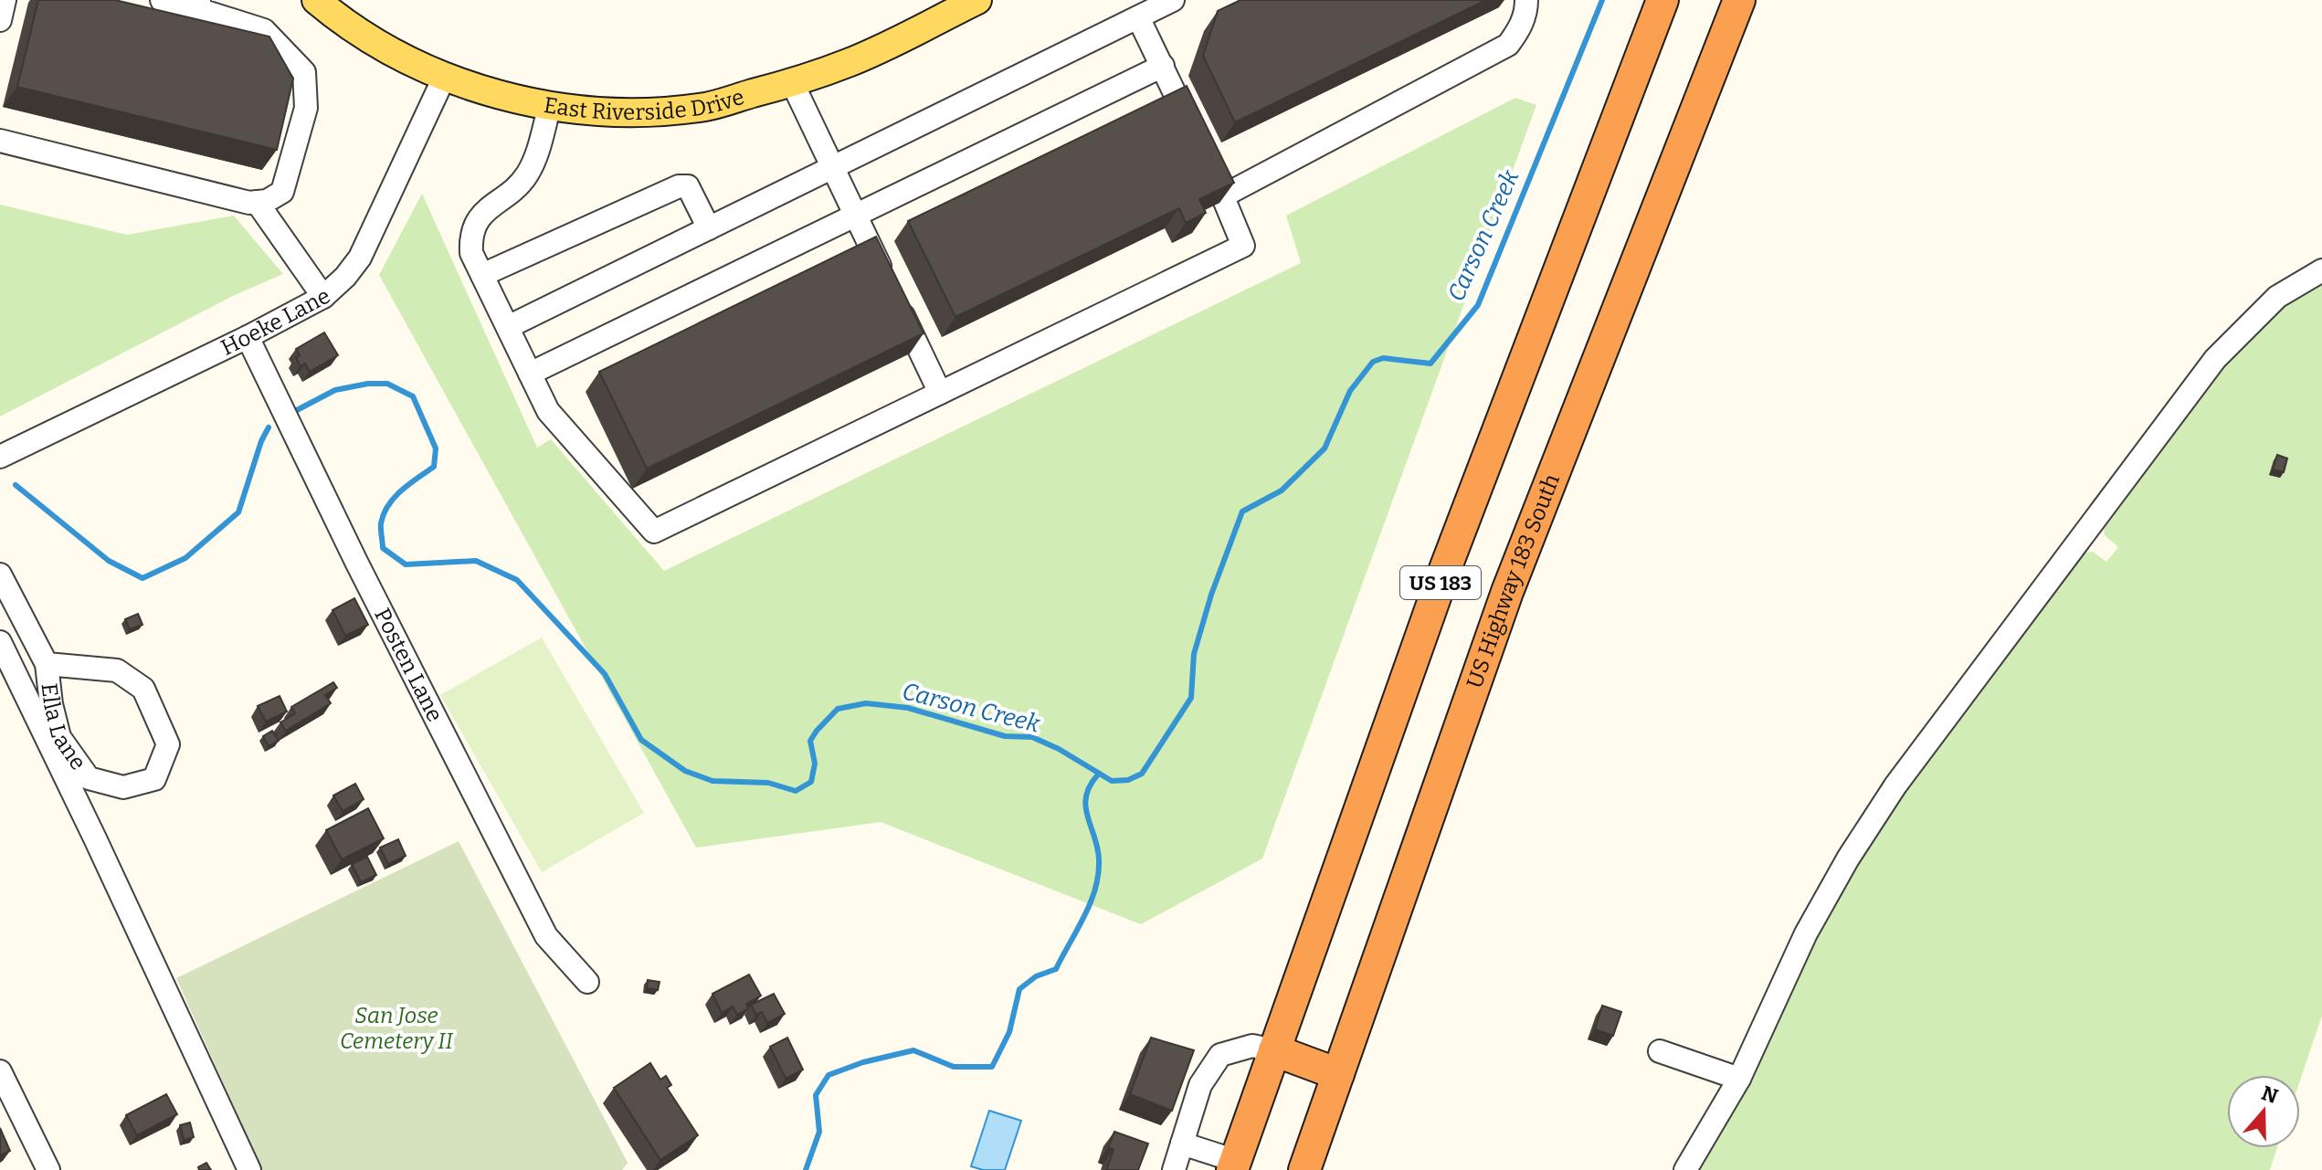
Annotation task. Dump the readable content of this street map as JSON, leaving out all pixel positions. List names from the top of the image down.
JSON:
{
  "streets": {
    "highway": ["US Highway 183 South", "US 183"],
    "main road": ["East Riverside Drive"],
    "street": ["Hoeke Lane", "Posten Lane", "Ella Lane"]
  },
  "crossings": [
    ["East Riverside Drive", "Hoeke Lane"],
    ["Hoeke Lane", "Posten Lane"]
  ],
  "water": ["Carson Creek"],
  "parks": ["San Jose Cemetery II"],
  "north": "top"
}
